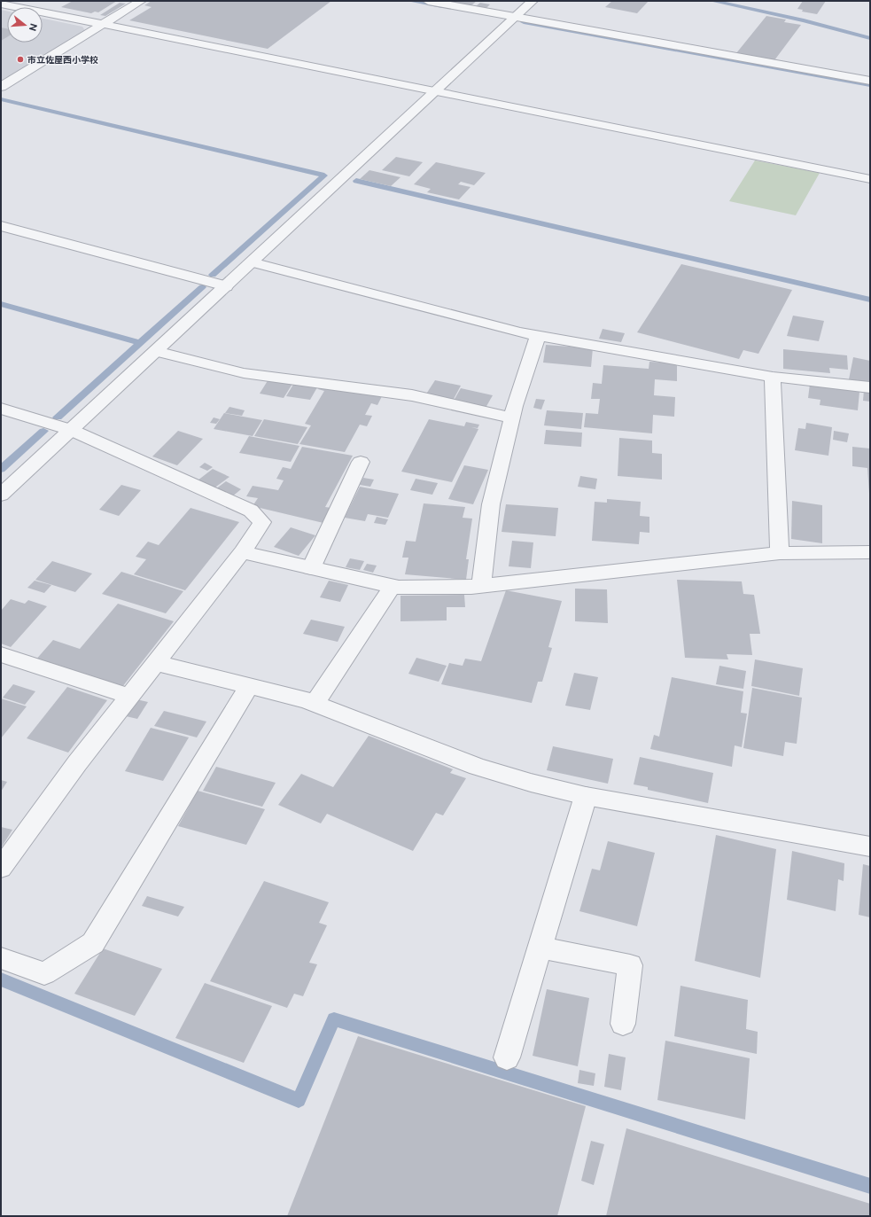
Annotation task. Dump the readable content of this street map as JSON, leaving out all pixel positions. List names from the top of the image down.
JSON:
{
  "places": ["市立佐屋西小学校"],
  "north": "right"
}
